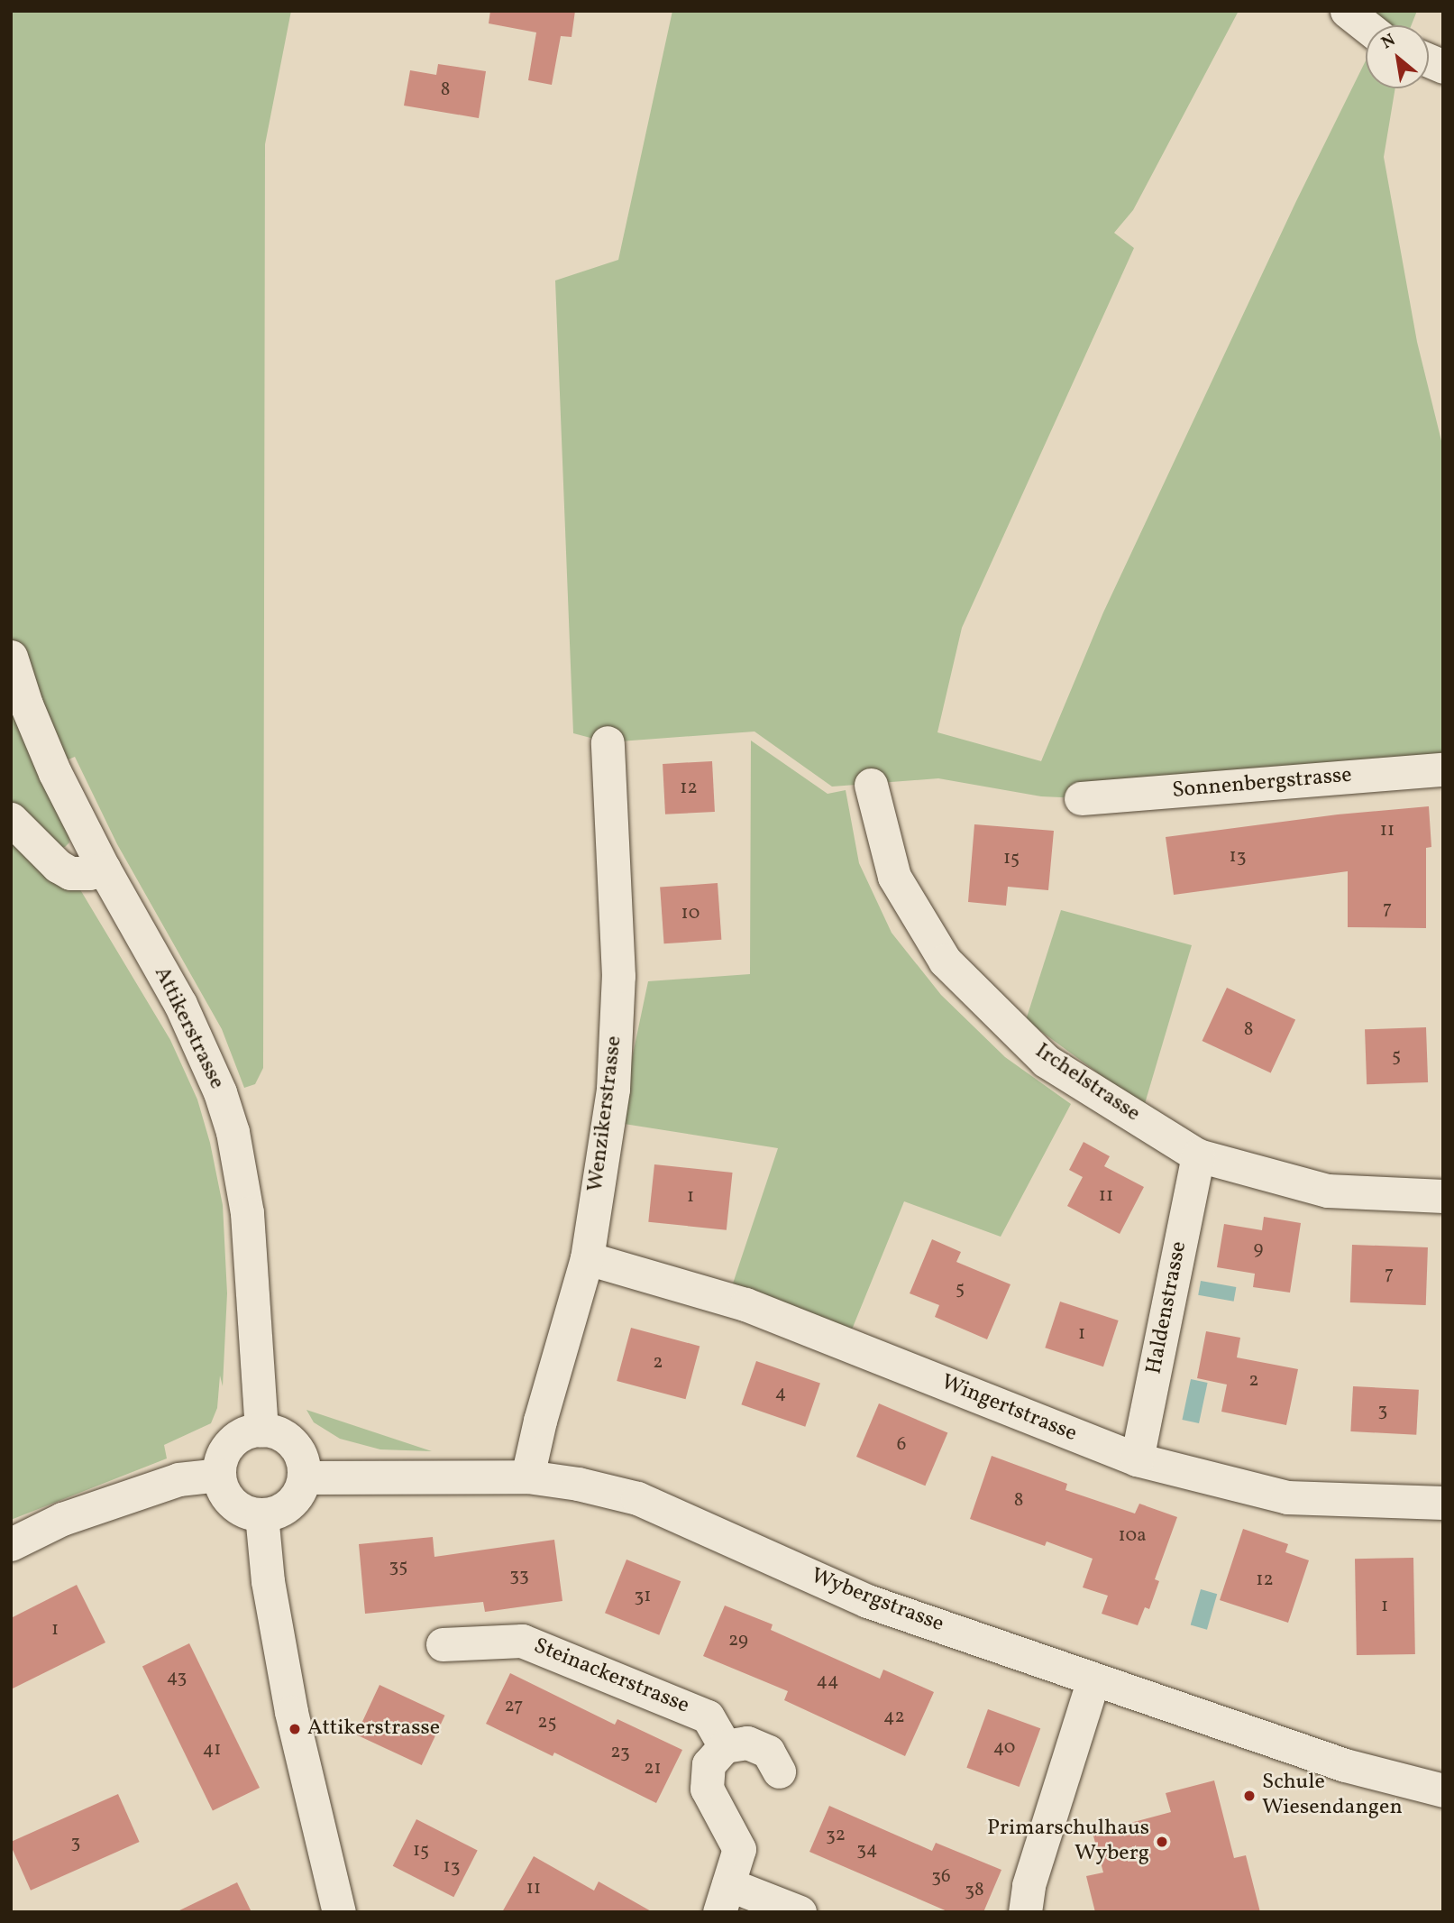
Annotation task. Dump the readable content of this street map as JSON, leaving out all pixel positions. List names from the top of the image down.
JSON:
{
  "streets": {
    "street": [
      "Sonnenbergstrasse",
      "Attikerstrasse",
      "Irchelstrasse",
      "Wenzikerstrasse",
      "Haldenstrasse",
      "Wingertstrasse",
      "Wybergstrasse",
      "Steinackerstrasse"
    ]
  },
  "crossings": [
    ["Attikerstrasse", "Wybergstrasse"],
    ["Irchelstrasse", "Haldenstrasse"],
    ["Wenzikerstrasse", "Wingertstrasse"],
    ["Wenzikerstrasse", "Wybergstrasse"],
    ["Haldenstrasse", "Wingertstrasse"]
  ],
  "places": ["Attikerstrasse", "Schule Wiesendangen", "Primarschulhaus Wyberg"],
  "house_numbers": [
    "8",
    "12",
    "11",
    "13",
    "15",
    "7",
    "10",
    "8",
    "5",
    "11",
    "1",
    "9",
    "7",
    "5",
    "1",
    "2",
    "2",
    "4",
    "3",
    "6",
    "8",
    "10a",
    "35",
    "33",
    "12",
    "31",
    "1",
    "1",
    "29",
    "43",
    "44",
    "27",
    "42",
    "25",
    "40",
    "41",
    "23",
    "21",
    "32",
    "3",
    "34",
    "15",
    "13",
    "36",
    "11",
    "38"
  ],
  "north": "top left"
}
